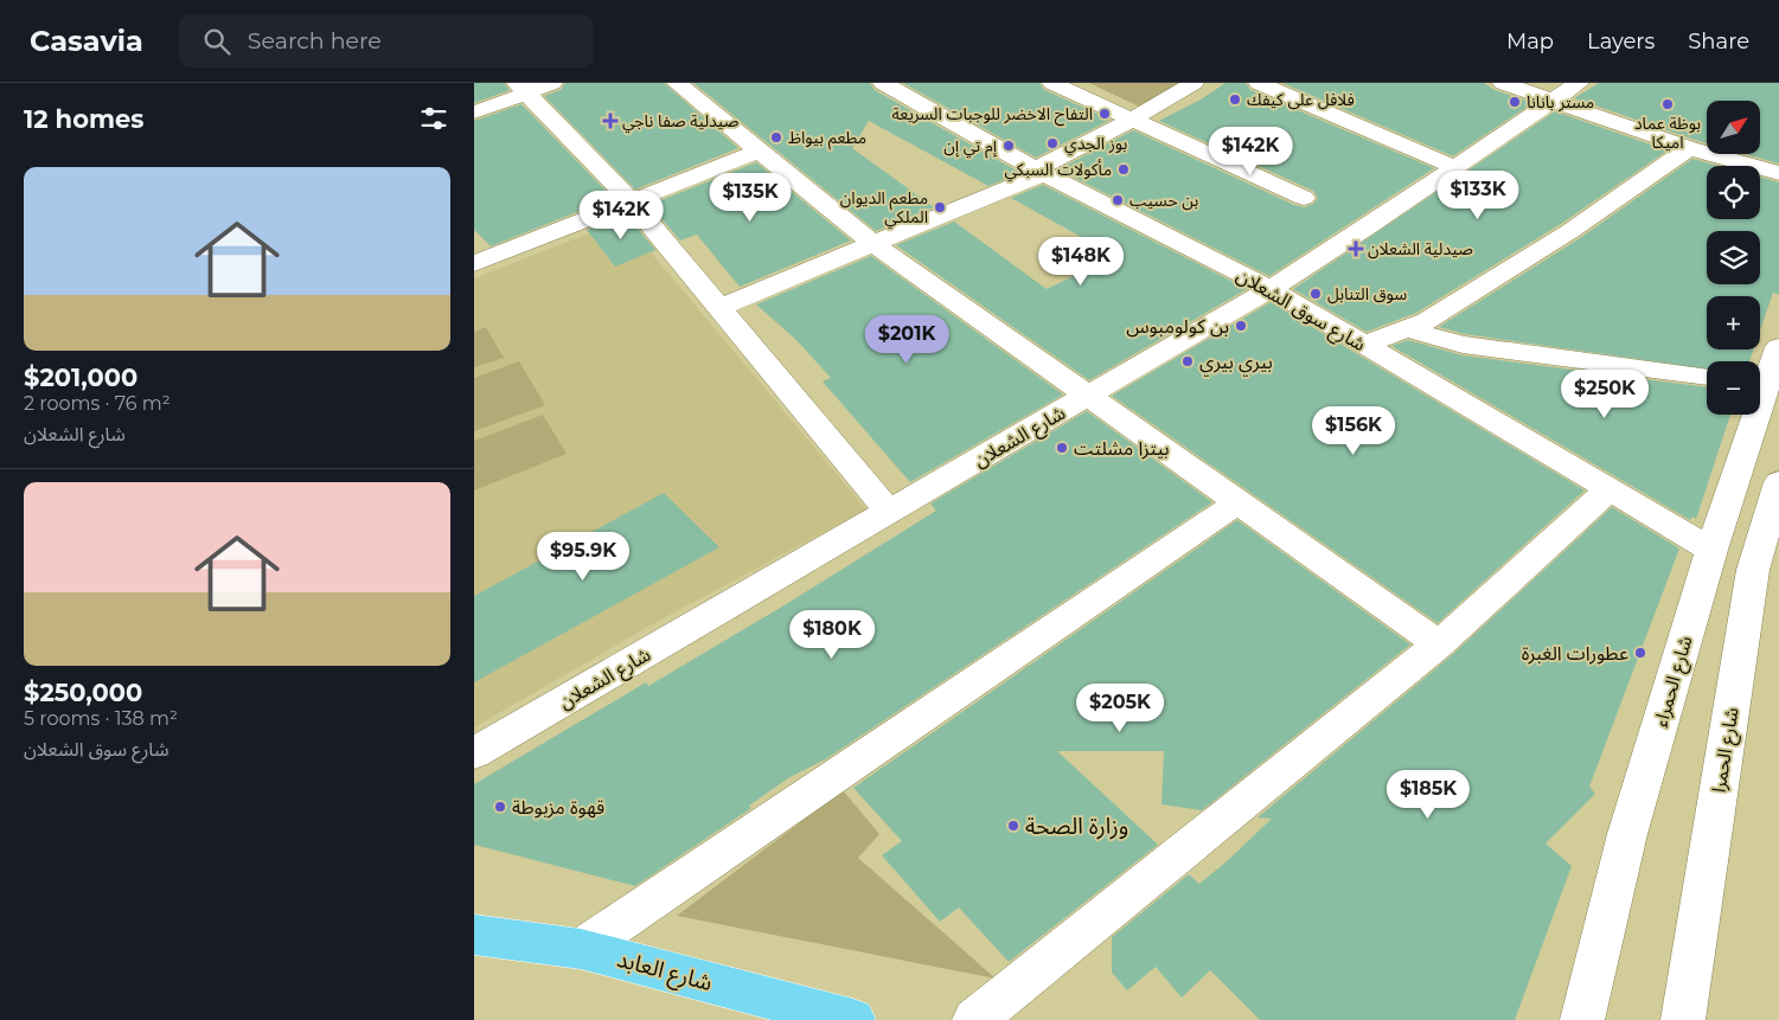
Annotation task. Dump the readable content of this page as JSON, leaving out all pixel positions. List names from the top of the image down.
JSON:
{
  "streets": {
    "main road": ["شارع العابد"],
    "street": [
      "شارع سوق الشعلان",
      "شارع الشعلان",
      "شارع الحمراء",
      "شارع الحمرا"
    ]
  },
  "crossings": [
    ["شارع سوق الشعلان", "شارع الشعلان"],
    ["شارع سوق الشعلان", "شارع الحمراء"]
  ],
  "places": {
    "other": [
      "فلافل على كيفك",
      "مستر بانانا",
      "بوظة عماد اميكا",
      "التفاح الاخضر للوجبات السريعة",
      "مطعم بيواظ",
      "بوز الجدي",
      "إم تي إن",
      "مأكولات السبكي",
      "بن حسيب",
      "مطعم الديوان الملكي",
      "سوق التنابل",
      "بن كولومبوس",
      "بيري بيري",
      "بيتزا مشلتت",
      "عطورات الغبرة",
      "قهوة مزبوطة",
      "وزارة الصحة"
    ],
    "health": ["صيدلية صفا ناجي", "صيدلية الشعلان"]
  },
  "north": "top right",
  "page": {
    "header": "Casavia",
    "search": "Search here",
    "nav": ["Map", "Layers", "Share"],
    "heading": "12 homes",
    "map_buttons": ["+", "−"],
    "price": [
      "$142K",
      "$133K",
      "$135K",
      "$142K",
      "$148K",
      "$201K",
      "$250K",
      "$156K",
      "$95.9K",
      "$180K",
      "$205K",
      "$185K"
    ],
    "list": [
      {
        "name": "$201,000",
        "note": "2 rooms · 76 m² · شارع الشعلان"
      },
      {
        "name": "$250,000",
        "note": "5 rooms · 138 m² · شارع سوق الشعلان"
      }
    ]
  }
}
